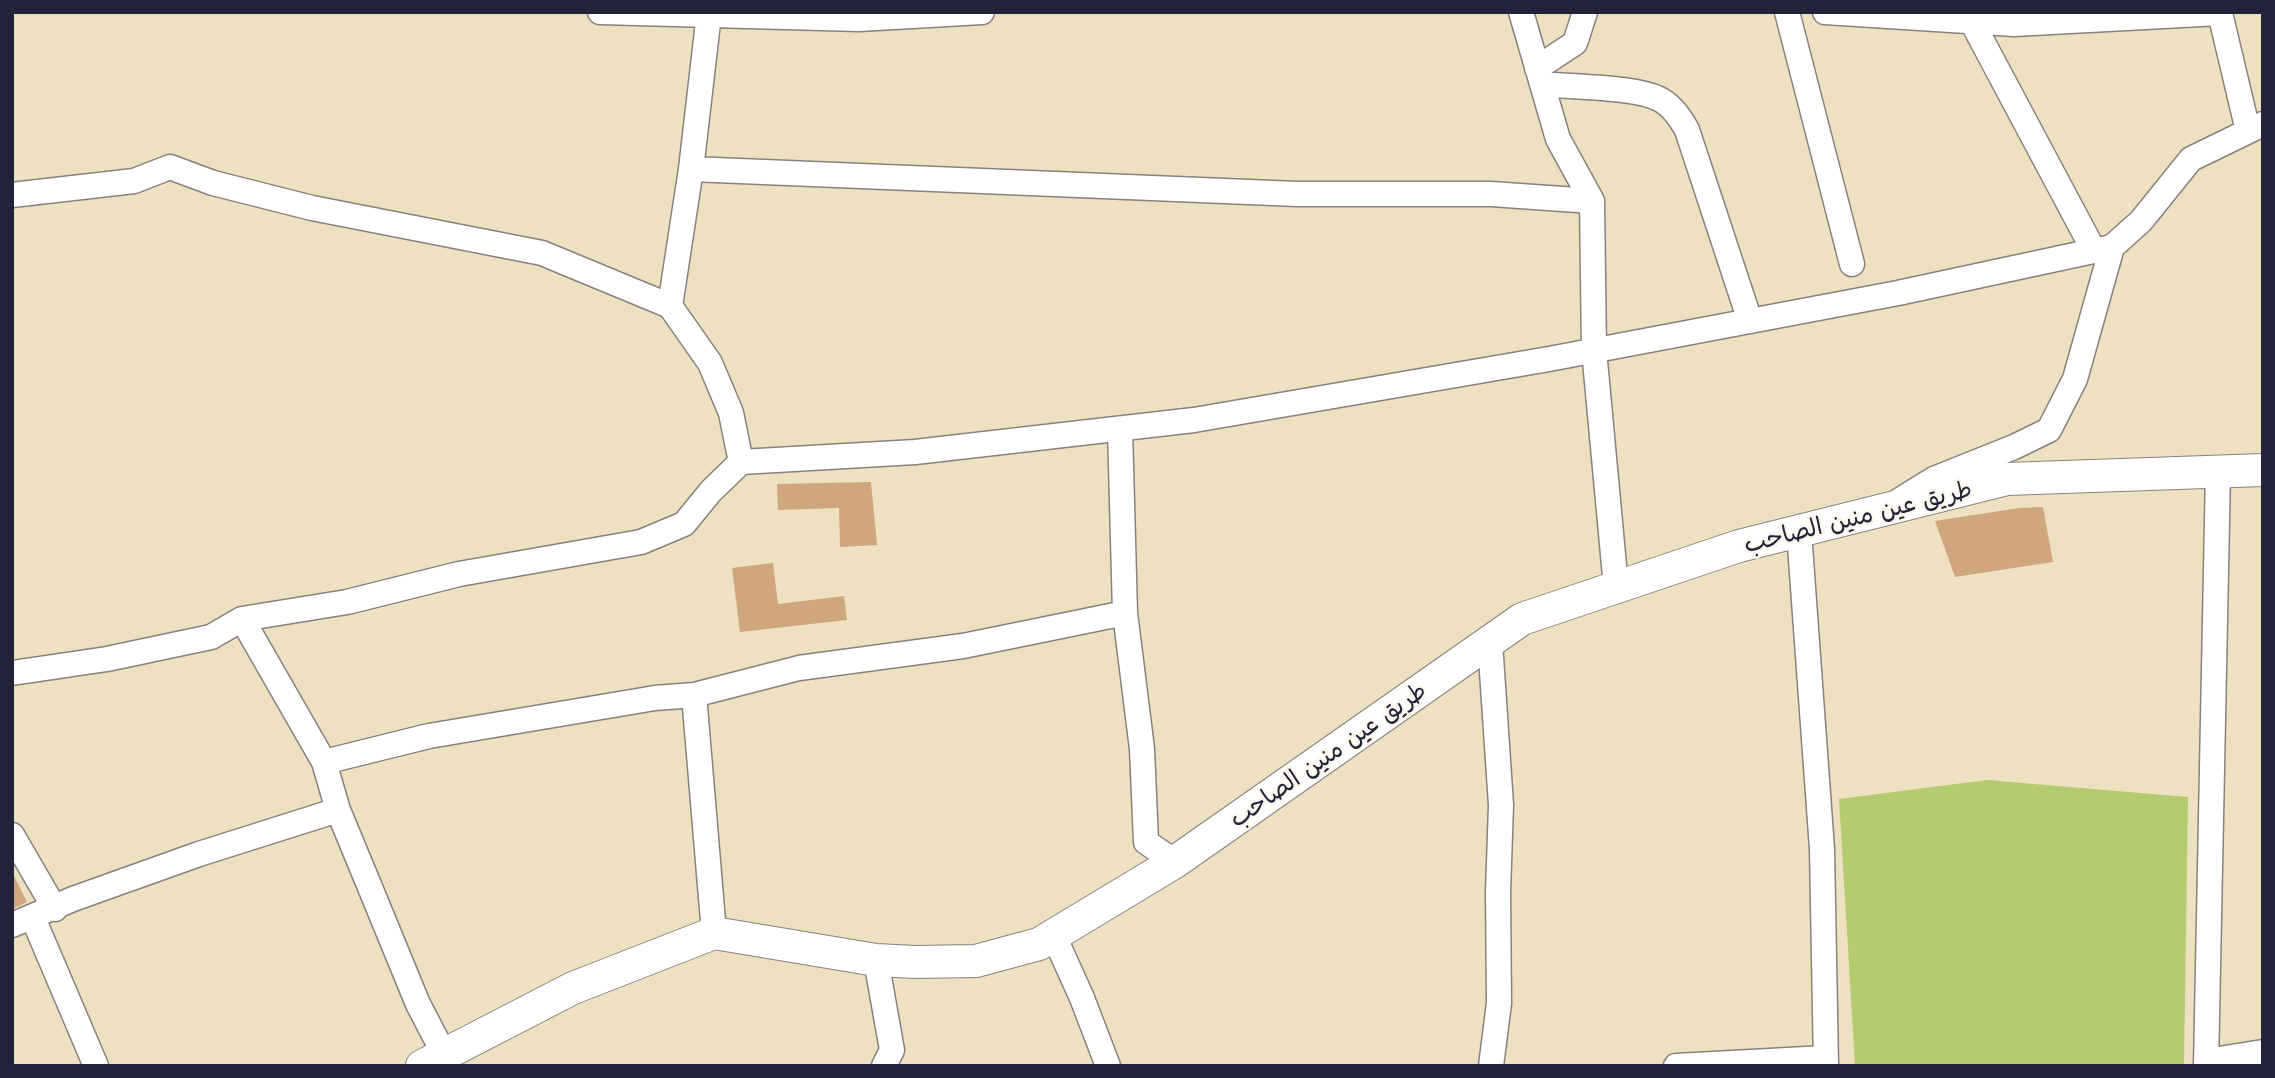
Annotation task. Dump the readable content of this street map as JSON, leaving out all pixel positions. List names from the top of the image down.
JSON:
{
  "streets": {
    "main road": ["طريق عين منين الصاحب"]
  }
}
